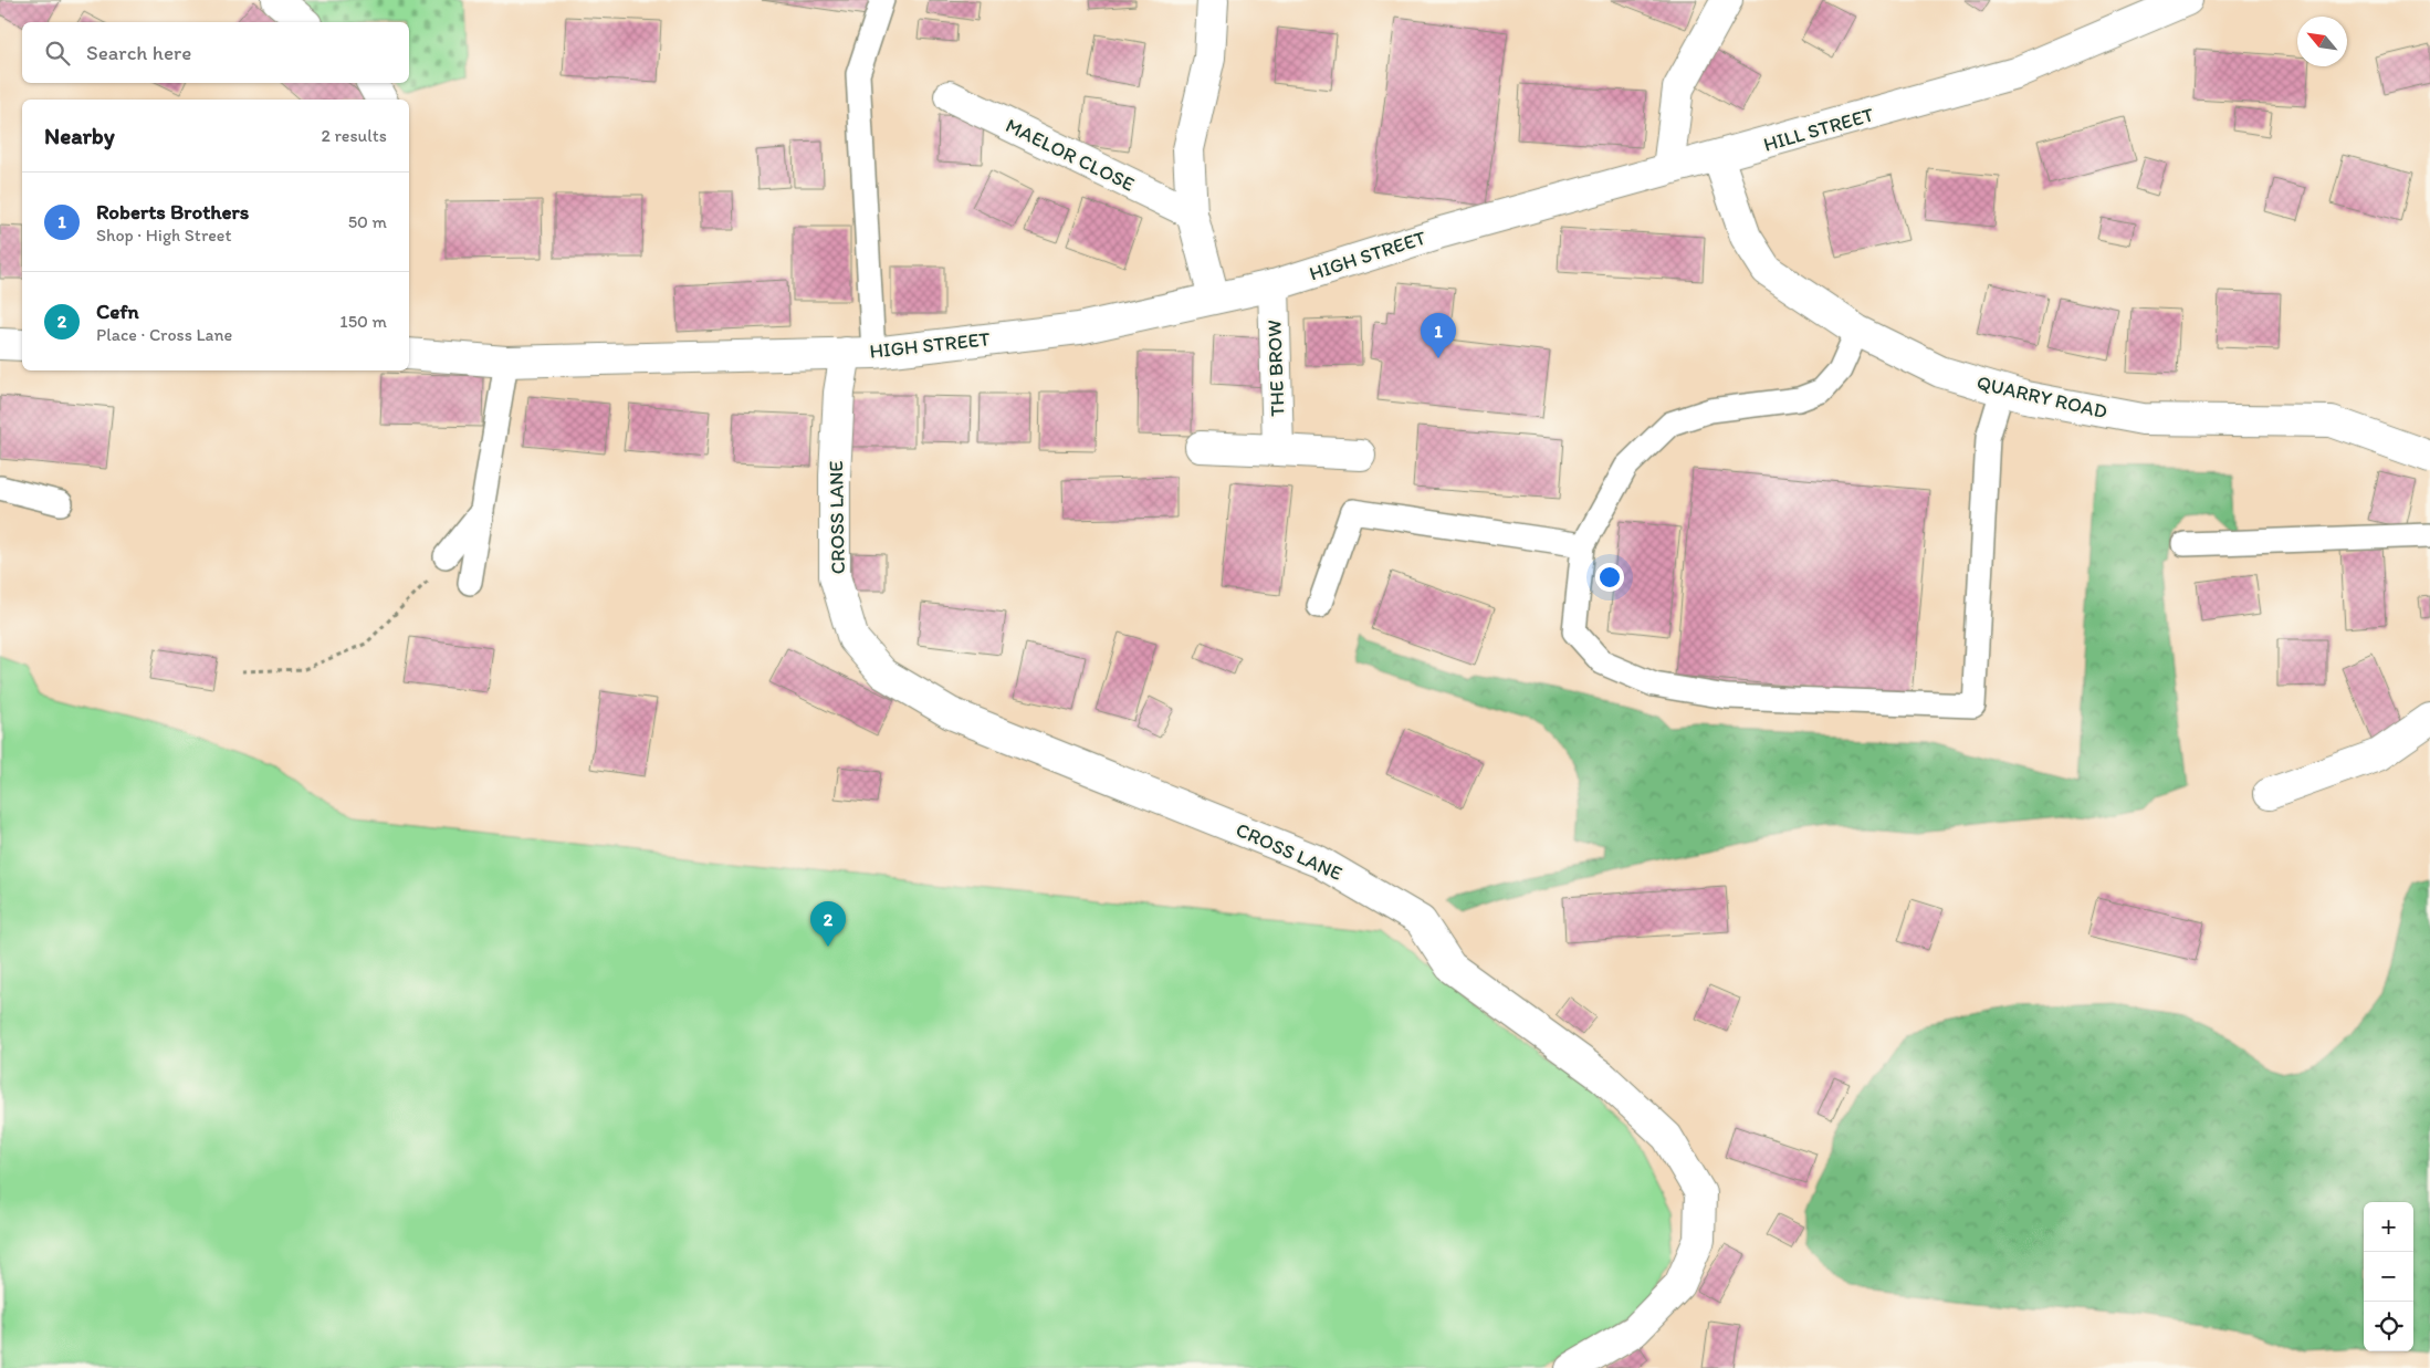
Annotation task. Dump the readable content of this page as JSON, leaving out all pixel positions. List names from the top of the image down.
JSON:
{
  "streets": {
    "street": [
      "HILL STREET",
      "MAELOR CLOSE",
      "HIGH STREET",
      "THE BROW",
      "QUARRY ROAD",
      "CROSS LANE"
    ]
  },
  "crossings": [
    ["HILL STREET", "HIGH STREET"],
    ["HILL STREET", "QUARRY ROAD"],
    ["HIGH STREET", "THE BROW"],
    ["HIGH STREET", "CROSS LANE"]
  ],
  "north": "top left",
  "page": {
    "search": "Search here",
    "heading": ["Nearby", "2 results"],
    "list": [
      {
        "mark": "1",
        "name": "Roberts Brothers",
        "note": "Shop · High Street",
        "value": "50 m"
      },
      {
        "mark": "2",
        "name": "Cefn",
        "note": "Place · Cross Lane",
        "value": "150 m"
      }
    ],
    "pins": ["1", "2"],
    "map_buttons": ["+", "−"]
  }
}
